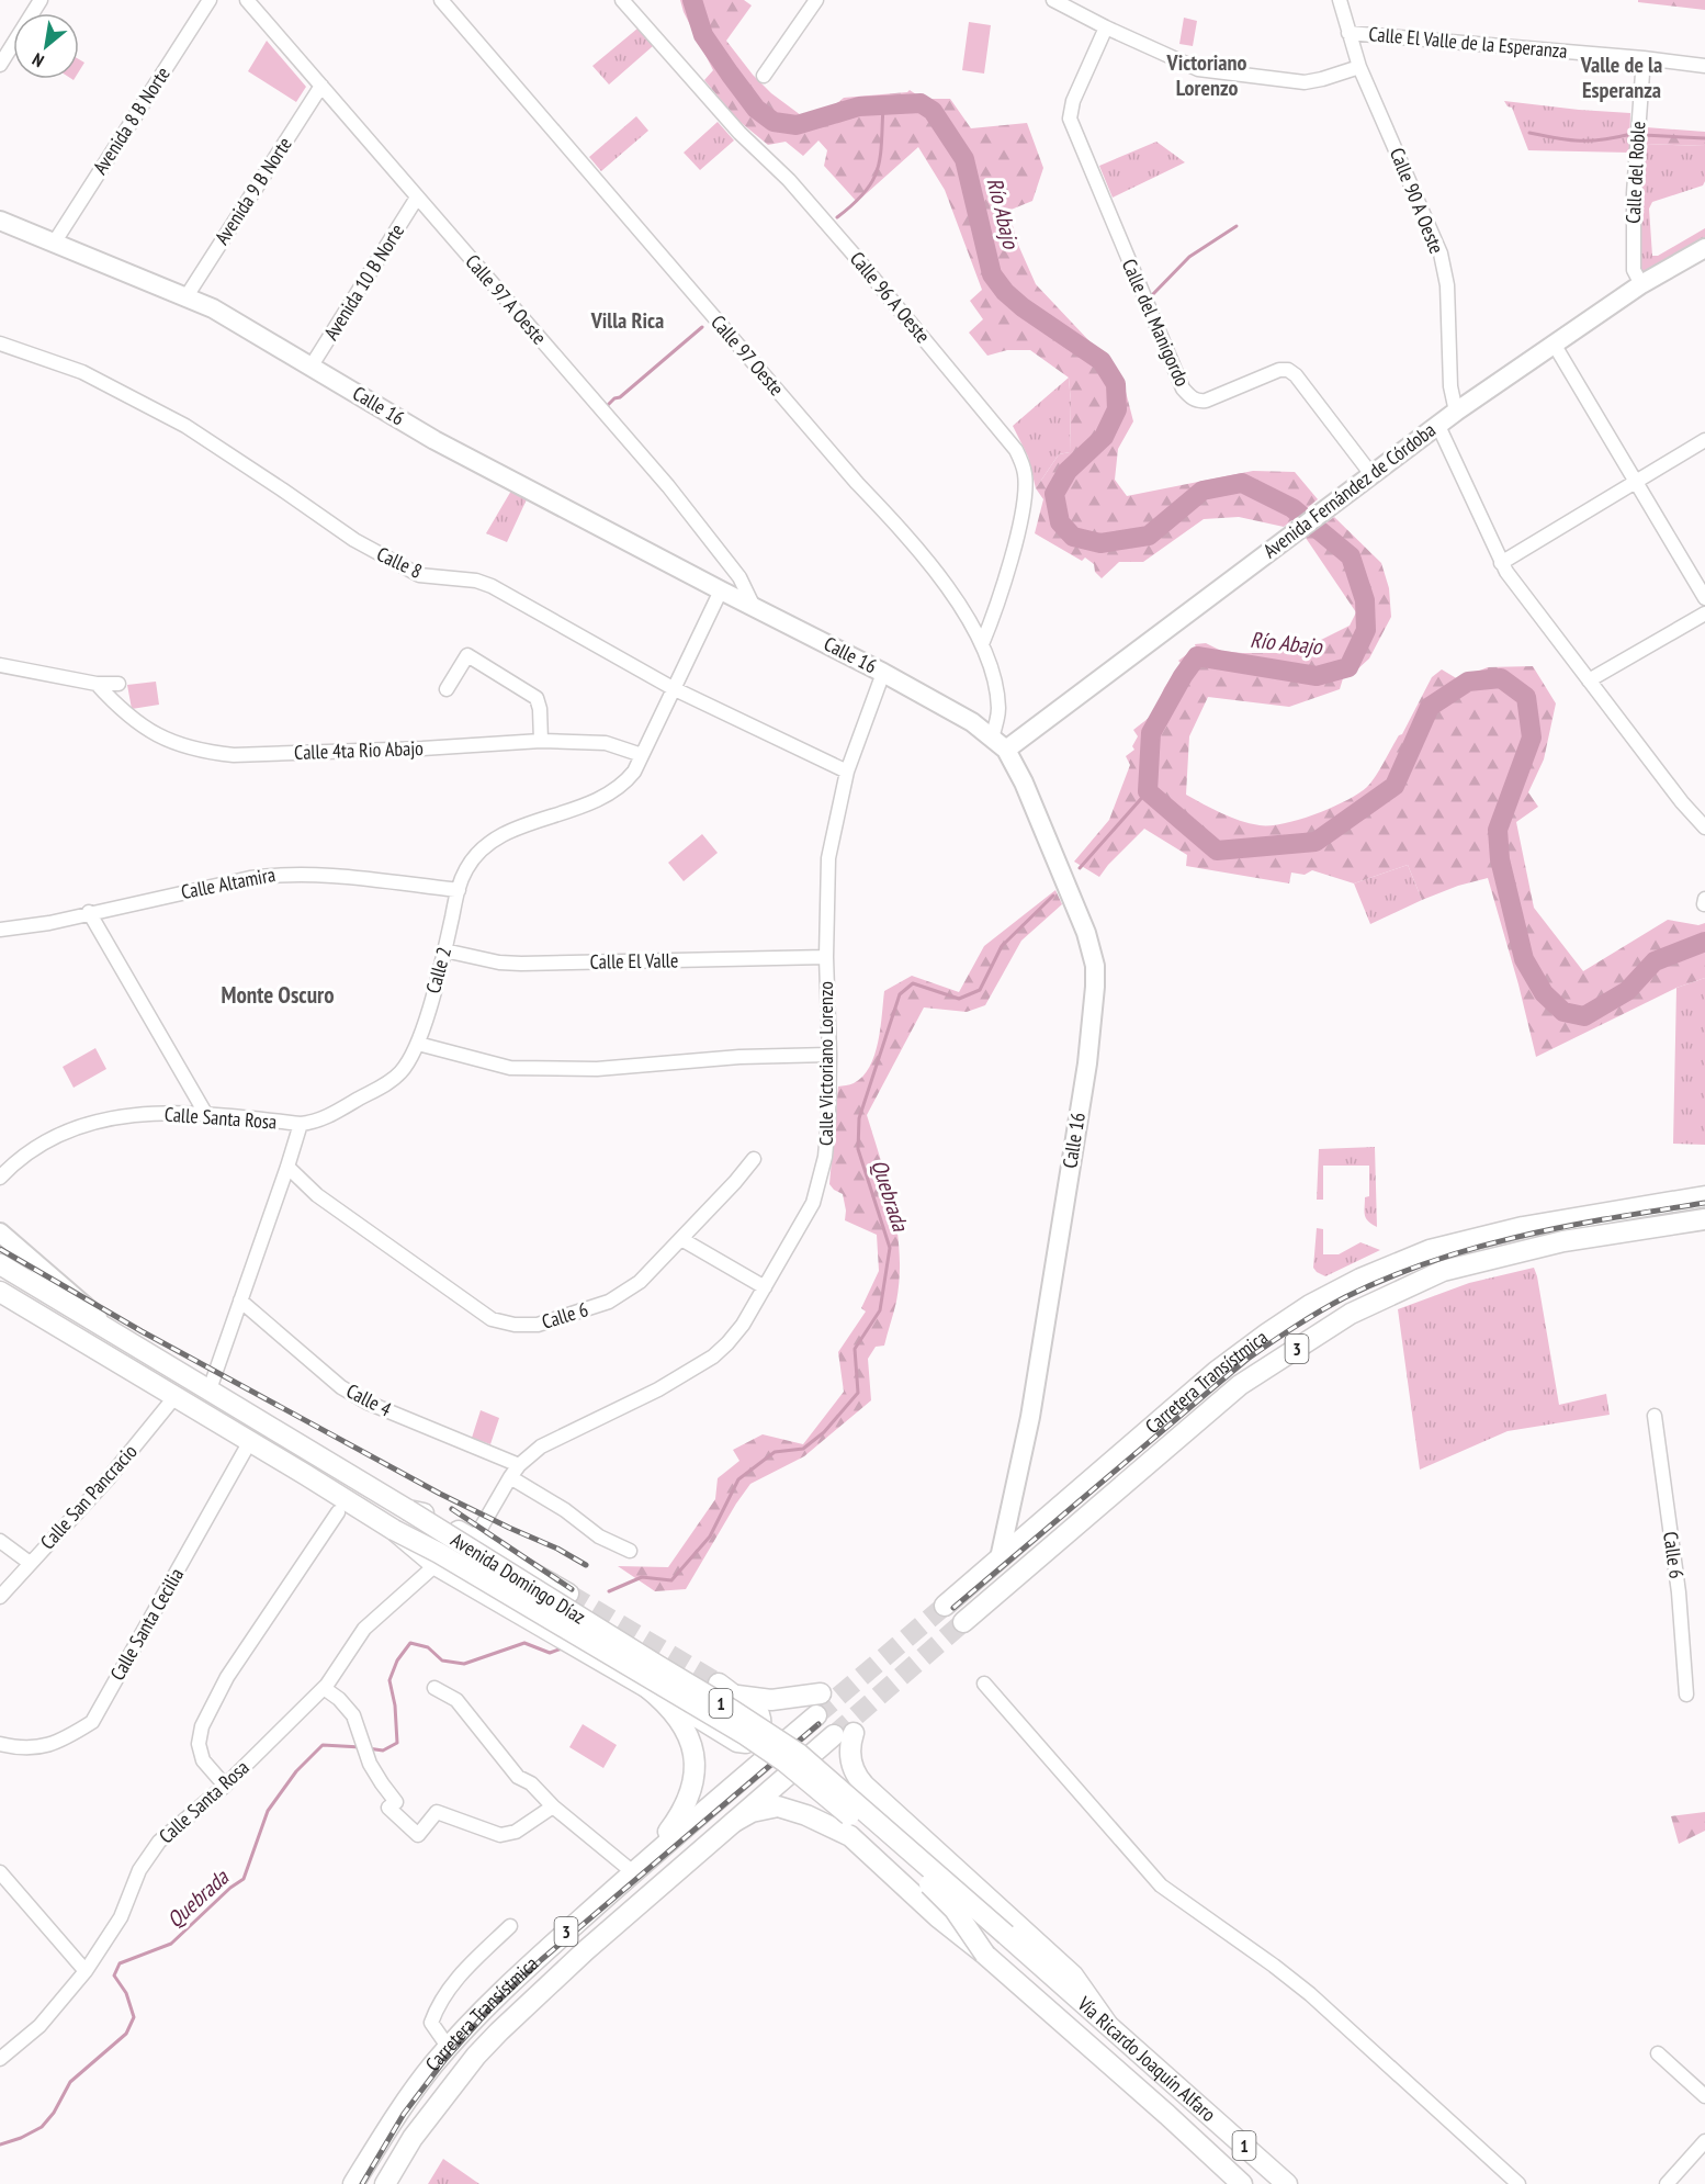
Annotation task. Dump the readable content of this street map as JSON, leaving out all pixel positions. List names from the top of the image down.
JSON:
{
  "streets": {
    "main road": [
      "Calle 16",
      "Avenida Fernández de Córdoba",
      "3",
      "Carretera Transístmica",
      "Avenida Domingo Díaz",
      "1",
      "Vía Ricardo Joaquín Alfaro"
    ],
    "street": [
      "Calle El Valle de la Esperanza",
      "Avenida 8 B Norte",
      "Calle del Roble",
      "Avenida 9 B Norte",
      "Calle 90 A Oeste",
      "Avenida 10 B Norte",
      "Calle 96 A Oeste",
      "Calle 97 A Oeste",
      "Calle del Manigordo",
      "Calle 97 Oeste",
      "Calle 8",
      "Calle 4ta Rio Abajo",
      "Calle Altamira",
      "Calle El Valle",
      "Calle 2",
      "Calle Victoriano Lorenzo",
      "Calle Santa Rosa",
      "Calle 6",
      "Calle 4",
      "Calle San Pancracio",
      "Calle Santa Cecilia"
    ]
  },
  "crossings": [
    ["Calle El Valle de la Esperanza", "Calle del Roble"],
    ["Calle El Valle de la Esperanza", "Calle 90 A Oeste"],
    ["Avenida 8 B Norte", "Calle 16"],
    ["Calle del Roble", "Avenida Fernández de Córdoba"],
    ["Avenida 9 B Norte", "Calle 97 A Oeste"],
    ["Avenida 9 B Norte", "Calle 16"],
    ["Calle 90 A Oeste", "Avenida Fernández de Córdoba"],
    ["Avenida 10 B Norte", "Calle 97 A Oeste"],
    ["Avenida 10 B Norte", "Calle 16"],
    ["Calle 96 A Oeste", "Calle 97 Oeste"],
    ["Calle 97 A Oeste", "Calle 16"],
    ["Calle del Manigordo", "Avenida Fernández de Córdoba"],
    ["Calle 97 Oeste", "Calle 16"],
    ["Calle 16", "Avenida Fernández de Córdoba"],
    ["Calle 16", "Calle 2"],
    ["Calle 16", "Calle Victoriano Lorenzo"],
    ["Calle 16", "Carretera Transístmica"],
    ["Calle 8", "Calle 2"],
    ["Calle 8", "Calle Victoriano Lorenzo"],
    ["Calle 4ta Rio Abajo", "Calle 2"],
    ["Calle Altamira", "Calle 2"],
    ["Calle El Valle", "Calle 2"],
    ["Calle El Valle", "Calle Victoriano Lorenzo"],
    ["Calle 2", "Calle Santa Rosa"],
    ["Calle Victoriano Lorenzo", "Calle 4"],
    ["Calle San Pancracio", "Avenida Domingo Díaz"],
    ["Avenida Domingo Díaz", "Calle Santa Cecilia"],
    ["Avenida Domingo Díaz", "Vía Ricardo Joaquín Alfaro"]
  ],
  "districts": [
    "Victoriano Lorenzo",
    "Valle de la Esperanza",
    "Villa Rica",
    "Monte Oscuro"
  ],
  "water": ["Río Abajo", "Quebrada"],
  "north": "bottom left"
}
